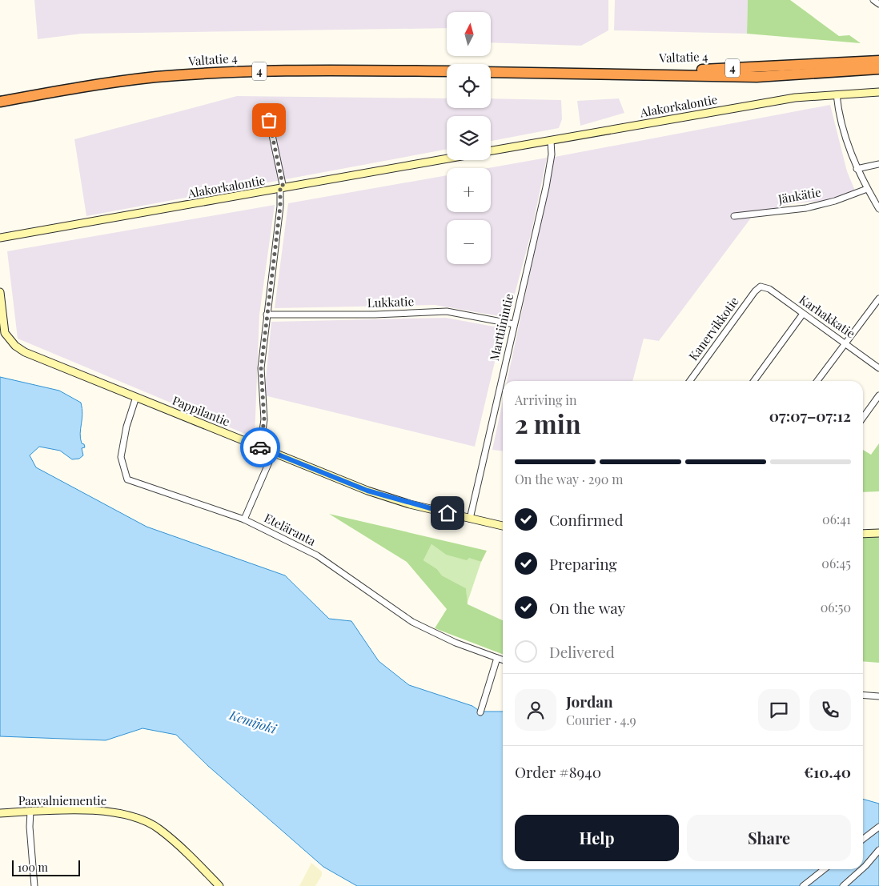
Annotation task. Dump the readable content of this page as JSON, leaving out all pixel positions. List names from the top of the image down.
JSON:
{
  "streets": {
    "highway": ["Valtatie 4", "4"],
    "street": [
      "Alakorkalontie",
      "Jänkätie",
      "Lukkatie",
      "Karhakkatie",
      "Marttiinintie",
      "Kanervikkotie",
      "Pappilantie",
      "Eteläranta",
      "Paavalniementie"
    ]
  },
  "crossings": [
    ["Alakorkalontie", "Marttiinintie"],
    ["Lukkatie", "Marttiinintie"],
    ["Karhakkatie", "Kanervikkotie"],
    ["Marttiinintie", "Pappilantie"],
    ["Pappilantie", "Eteläranta"]
  ],
  "water": ["Kemijoki"],
  "scale_bar": "100 m",
  "north": "top",
  "page": {
    "map_buttons": ["+", "−"],
    "heading": ["2 min", "Arriving in", "07:07–07:12"],
    "panel": [
      "Jordan",
      "Courier · 4.9",
      "Order #8940",
      "€10.40"
    ],
    "bar": "On the way · 290 m",
    "list": [
      ["Confirmed", "06:41"],
      ["Preparing", "06:45"],
      ["On the way", "06:50"],
      "Delivered"
    ],
    "buttons": ["Help", "Share"],
    "scale": "100 m"
  }
}
